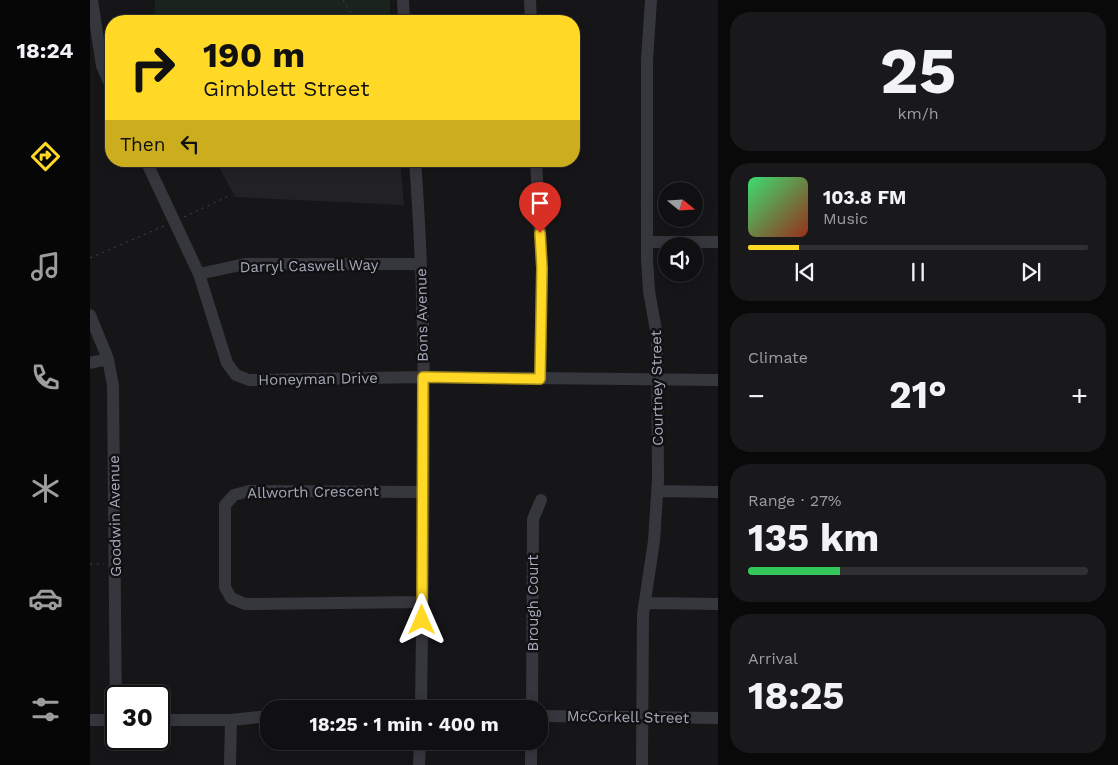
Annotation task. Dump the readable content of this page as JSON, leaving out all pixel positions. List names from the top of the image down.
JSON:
{
  "streets": {
    "street": [
      "Darryl Caswell Way",
      "Bons Avenue",
      "Honeyman Drive",
      "Courtney Street",
      "Allworth Crescent",
      "Goodwin Avenue",
      "Brough Court",
      "McCorkell Street"
    ]
  },
  "crossings": [
    ["Darryl Caswell Way", "Bons Avenue"],
    ["Darryl Caswell Way", "Honeyman Drive"],
    ["Bons Avenue", "Honeyman Drive"],
    ["Bons Avenue", "Allworth Crescent"],
    ["Honeyman Drive", "Courtney Street"],
    ["Courtney Street", "McCorkell Street"]
  ],
  "north": "right",
  "page": {
    "tabs": "18:24",
    "tile": [
      ["25", "km/h"],
      "Climate",
      ["Range · 27%", "135 km"],
      ["Arrival", "18:25"]
    ],
    "turn": ["190 m", "Gimblett Street"],
    "then": "Then",
    "song": ["103.8 FM", "Music"],
    "heat": ["−", "21°", "+"],
    "limit": "30",
    "trip": "18:25 · 1 min · 400 m"
  }
}
